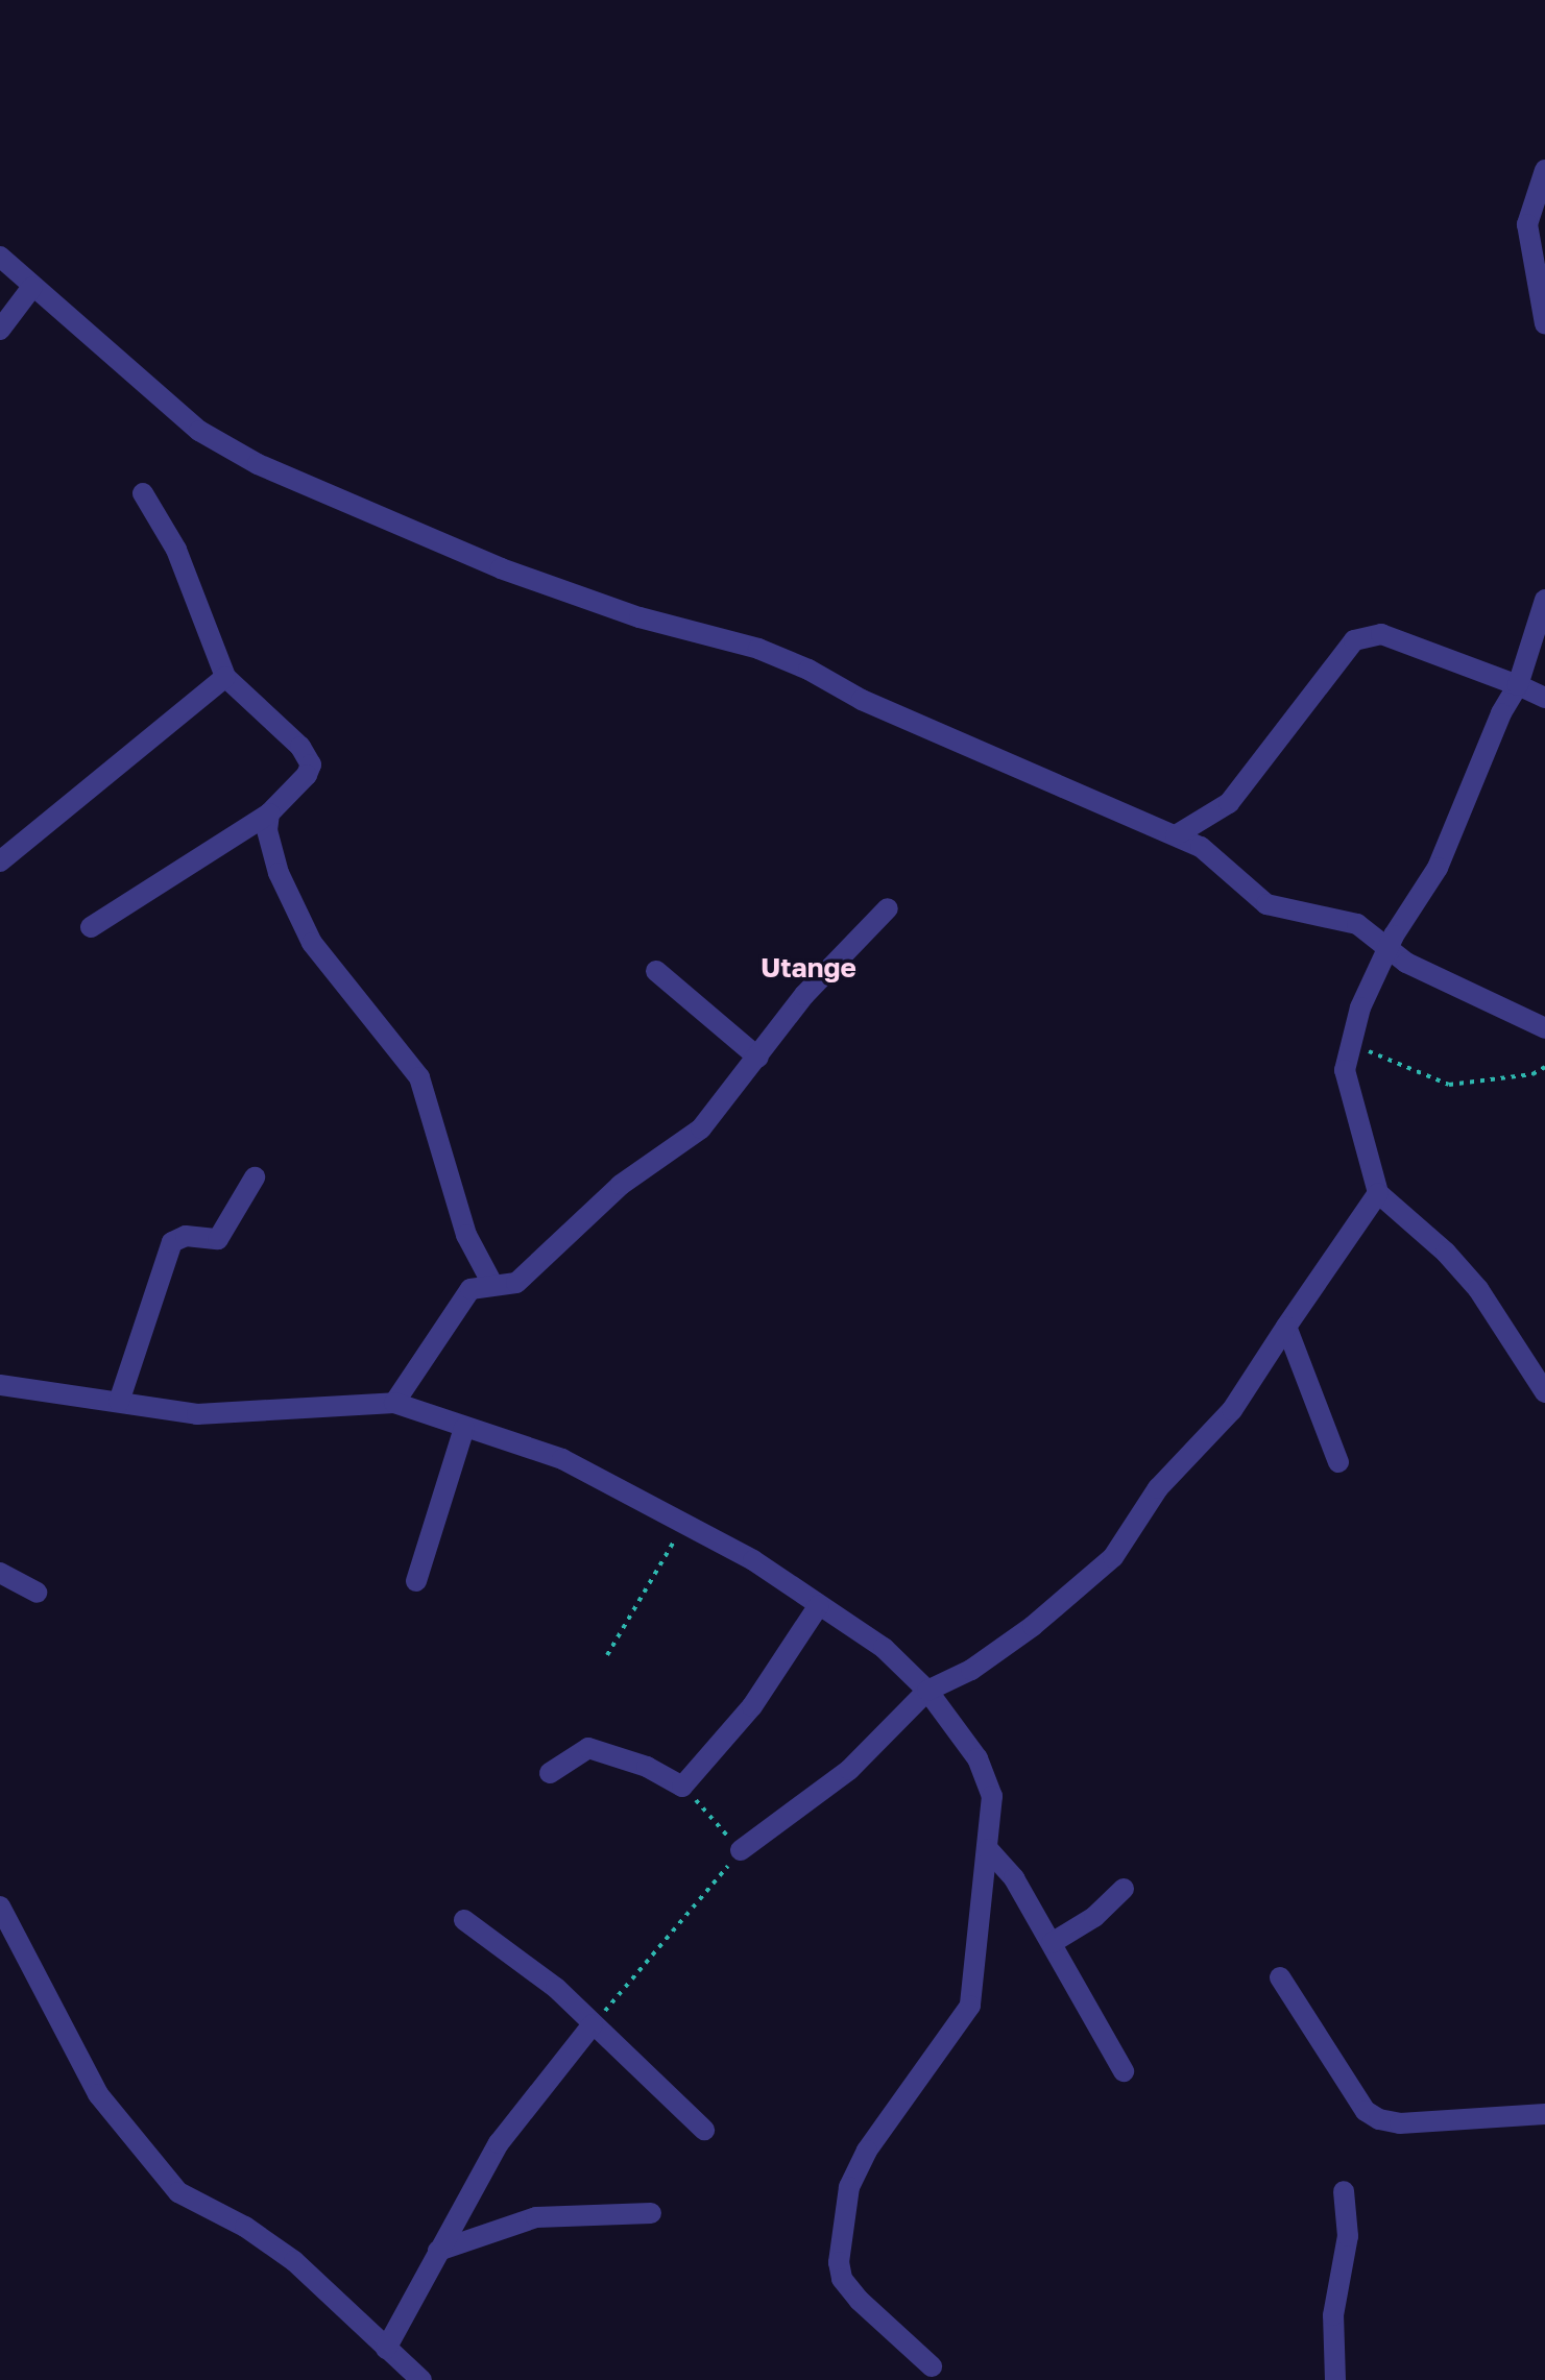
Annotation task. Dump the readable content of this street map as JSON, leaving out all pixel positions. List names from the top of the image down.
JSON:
{
  "districts": ["Utange"]
}
